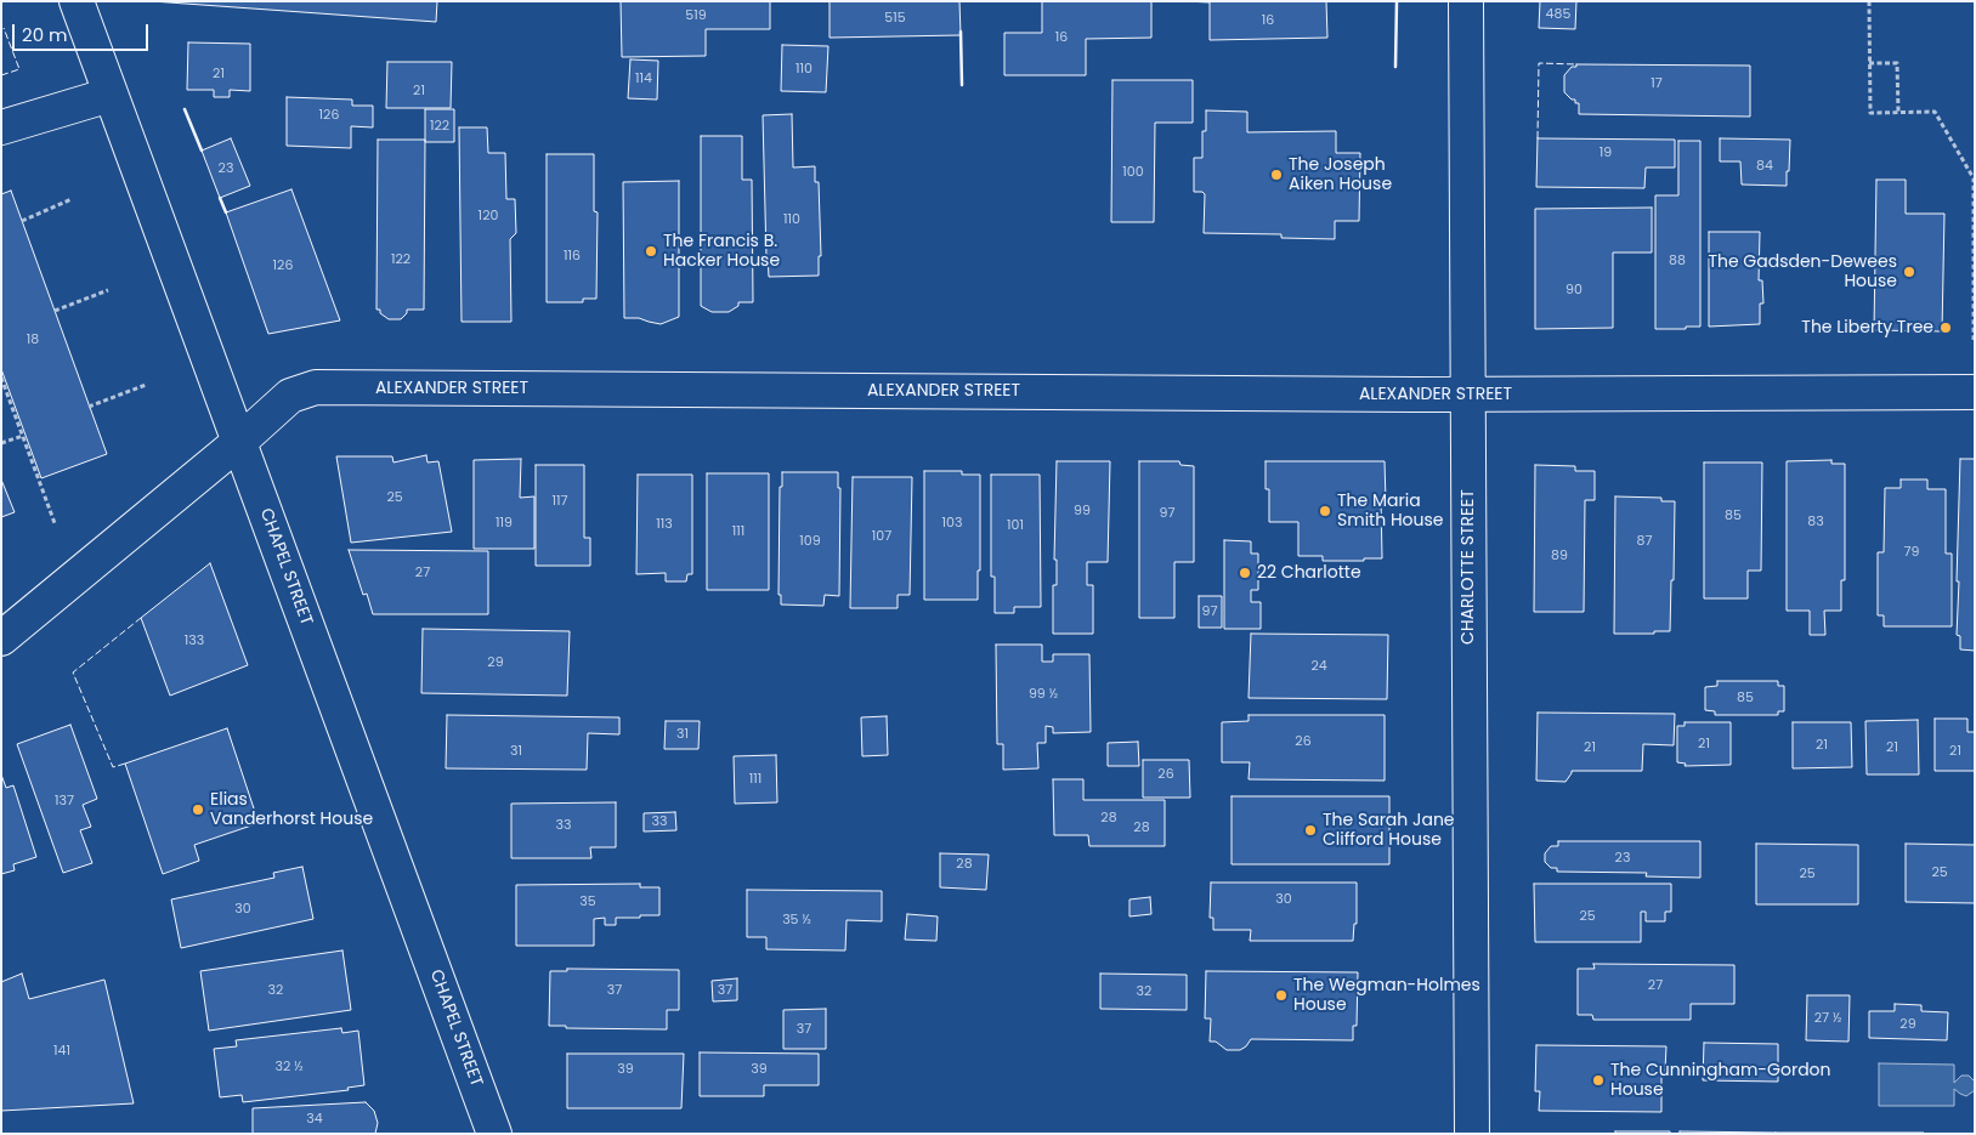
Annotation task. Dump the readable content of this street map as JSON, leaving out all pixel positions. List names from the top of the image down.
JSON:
{
  "streets": {
    "street": ["ALEXANDER STREET", "CHAPEL STREET", "CHARLOTTE STREET"]
  },
  "crossings": [
    ["ALEXANDER STREET", "CHAPEL STREET"],
    ["ALEXANDER STREET", "CHARLOTTE STREET"]
  ],
  "places": [
    "The Joseph Aiken House",
    "The Francis B. Hacker House",
    "The Gadsden-Dewees House",
    "The Liberty Tree",
    "The Maria Smith House",
    "22 Charlotte",
    "Elias Vanderhorst House",
    "The Sarah Jane Clifford House",
    "The Wegman-Holmes House",
    "The Cunningham-Gordon House"
  ],
  "house_numbers": [
    "485",
    "519",
    "515",
    "16",
    "16",
    "110",
    "21",
    "114",
    "17",
    "21",
    "126",
    "122",
    "19",
    "84",
    "23",
    "100",
    "120",
    "110",
    "116",
    "122",
    "88",
    "126",
    "90",
    "18",
    "25",
    "117",
    "99",
    "97",
    "85",
    "83",
    "119",
    "103",
    "113",
    "101",
    "111",
    "107",
    "109",
    "87",
    "79",
    "89",
    "27",
    "97",
    "133",
    "29",
    "24",
    "99 ½",
    "85",
    "31",
    "26",
    "21",
    "21",
    "21",
    "21",
    "31",
    "21",
    "26",
    "111",
    "137",
    "28",
    "33",
    "33",
    "28",
    "23",
    "28",
    "25",
    "25",
    "30",
    "35",
    "30",
    "25",
    "35 ½",
    "27",
    "32",
    "37",
    "37",
    "32",
    "27 ½",
    "29",
    "37",
    "141",
    "32 ½",
    "39",
    "39",
    "34"
  ],
  "scale_bar": "20 m"
}
